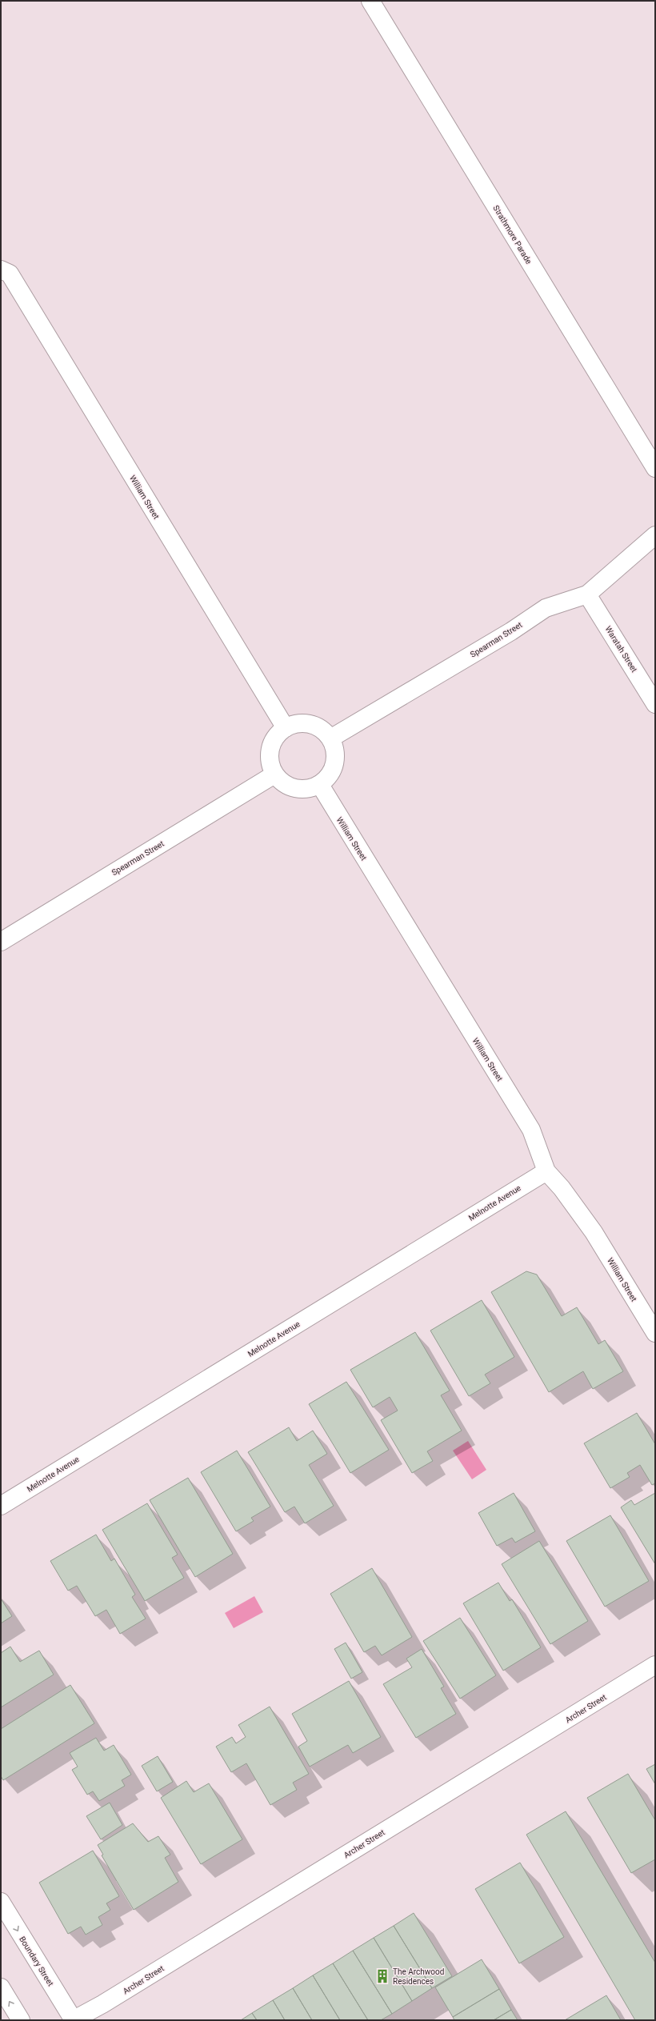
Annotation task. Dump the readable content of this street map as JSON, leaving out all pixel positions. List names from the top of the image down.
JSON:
{
  "streets": {
    "main road": [
      "Strathmore Parade",
      "William Street",
      "Spearman Street",
      "Waratah Street",
      "Melnotte Avenue",
      "Archer Street",
      "Boundary Street"
    ]
  },
  "crossings": [
    ["William Street", "Spearman Street"],
    ["William Street", "Melnotte Avenue"],
    ["Spearman Street", "Waratah Street"],
    ["Archer Street", "Boundary Street"]
  ],
  "one_way": ["Boundary Street"],
  "places": {
    "building": ["The Archwood Residences"]
  }
}
